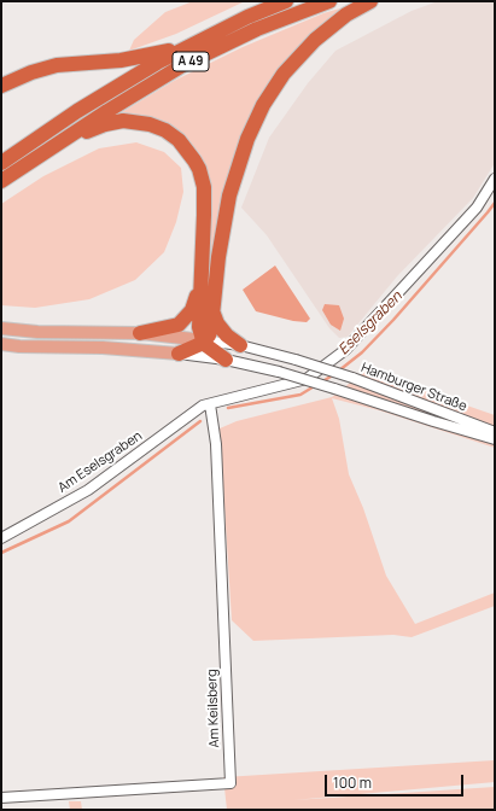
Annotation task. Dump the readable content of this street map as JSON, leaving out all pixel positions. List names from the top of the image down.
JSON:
{
  "streets": {
    "highway": ["A 49"],
    "street": ["Hamburger Straße", "Am Eselsgraben", "Am Keilsberg"]
  },
  "crossings": [
    ["Am Eselsgraben", "Am Keilsberg"]
  ],
  "water": ["Eselsgraben"],
  "scale_bar": "100 m"
}
